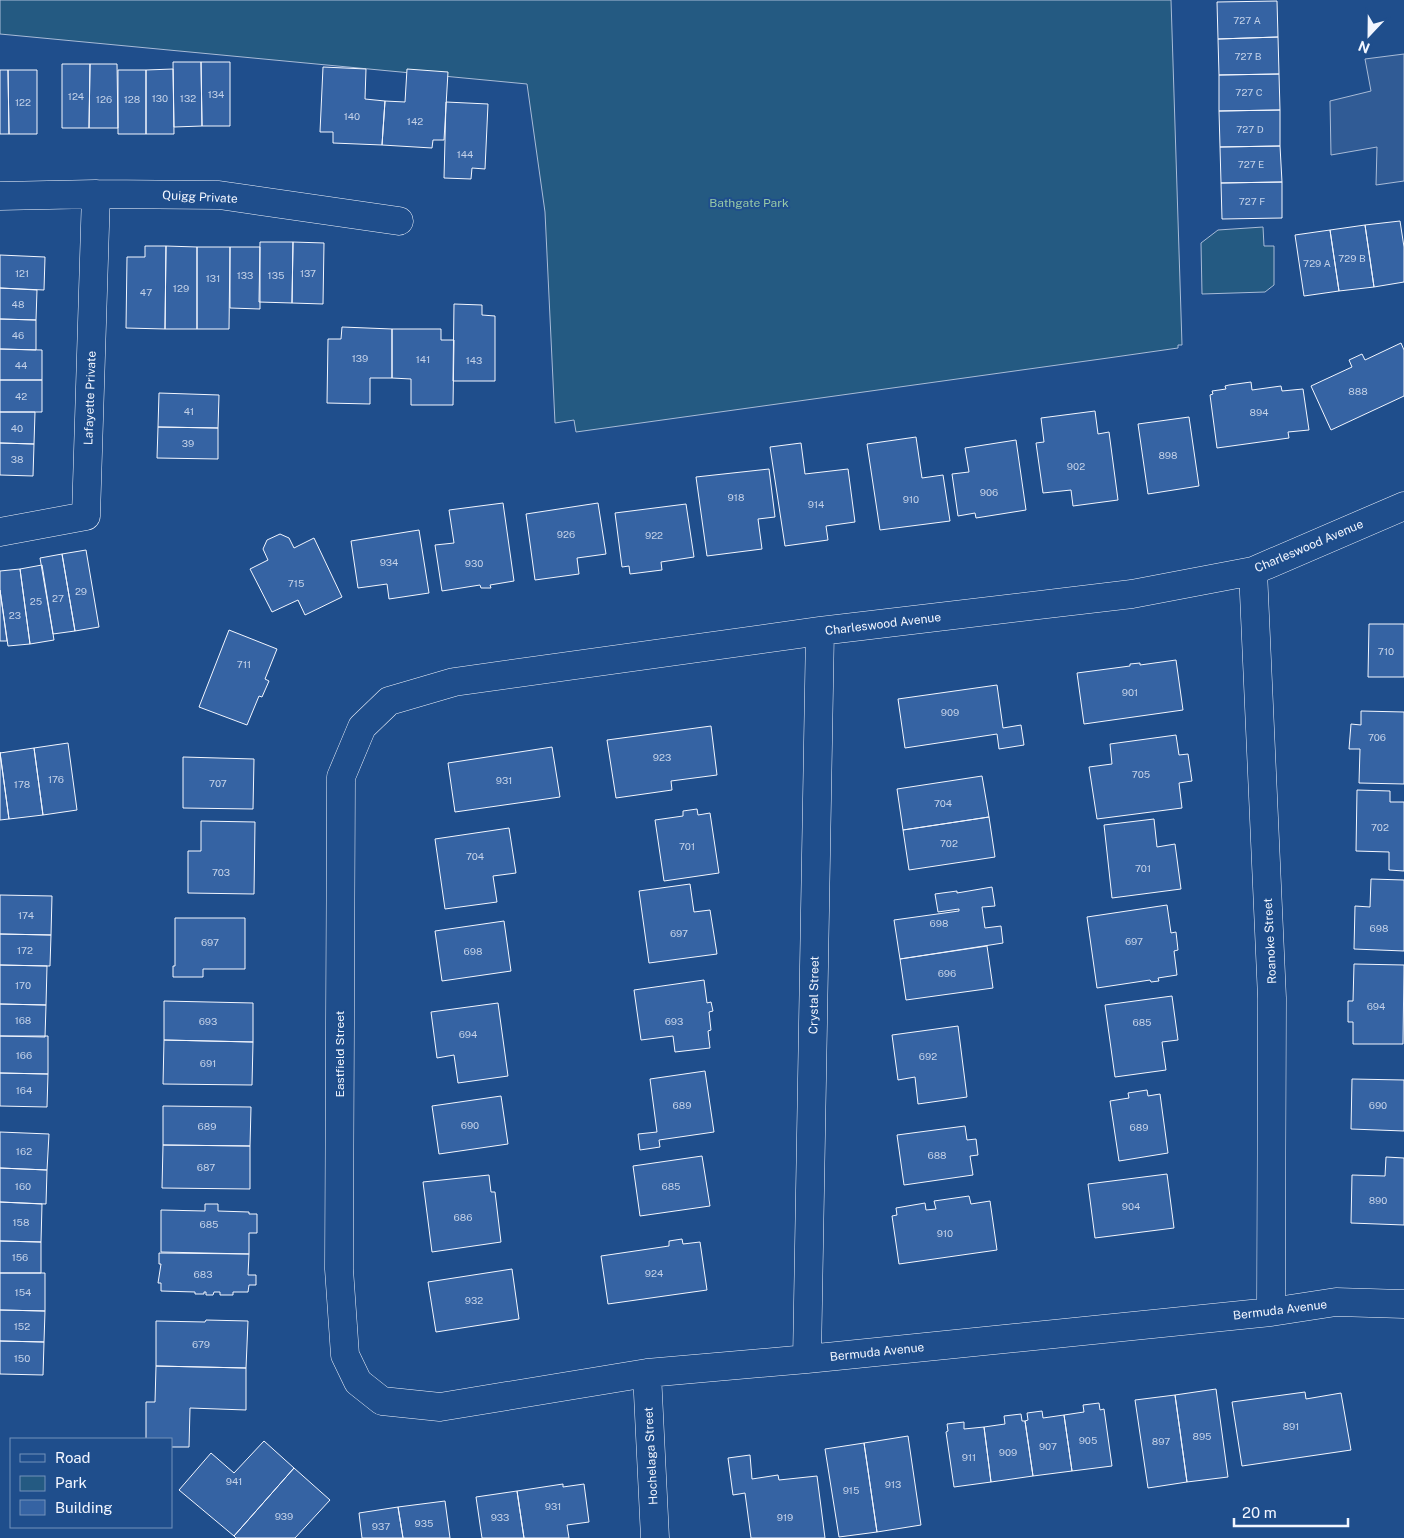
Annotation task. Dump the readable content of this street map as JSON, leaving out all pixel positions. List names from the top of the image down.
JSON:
{
  "streets": {
    "street": [
      "Quigg Private",
      "Lafayette Private",
      "Charleswood Avenue",
      "Roanoke Street",
      "Crystal Street",
      "Eastfield Street",
      "Bermuda Avenue",
      "Hochelaga Street"
    ]
  },
  "crossings": [
    ["Quigg Private", "Lafayette Private"],
    ["Charleswood Avenue", "Roanoke Street"],
    ["Charleswood Avenue", "Crystal Street"],
    ["Charleswood Avenue", "Eastfield Street"],
    ["Roanoke Street", "Bermuda Avenue"],
    ["Crystal Street", "Bermuda Avenue"],
    ["Eastfield Street", "Bermuda Avenue"],
    ["Bermuda Avenue", "Hochelaga Street"]
  ],
  "parks": ["Bathgate Park"],
  "house_numbers": [
    "727 A",
    "727 B",
    "727 C",
    "134",
    "124",
    "130",
    "132",
    "126",
    "128",
    "122",
    "140",
    "142",
    "727 D",
    "144",
    "727 E",
    "727 F",
    "729 B",
    "729 A",
    "121",
    "137",
    "133",
    "135",
    "131",
    "129",
    "47",
    "48",
    "46",
    "139",
    "141",
    "143",
    "44",
    "888",
    "42",
    "41",
    "894",
    "40",
    "39",
    "898",
    "38",
    "902",
    "906",
    "918",
    "910",
    "914",
    "926",
    "922",
    "934",
    "930",
    "715",
    "29",
    "27",
    "25",
    "23",
    "710",
    "711",
    "901",
    "909",
    "706",
    "923",
    "705",
    "176",
    "931",
    "707",
    "178",
    "704",
    "702",
    "702",
    "701",
    "704",
    "701",
    "703",
    "174",
    "698",
    "698",
    "697",
    "697",
    "697",
    "172",
    "698",
    "696",
    "170",
    "694",
    "168",
    "693",
    "693",
    "685",
    "694",
    "166",
    "692",
    "691",
    "164",
    "689",
    "690",
    "690",
    "689",
    "689",
    "162",
    "688",
    "687",
    "160",
    "685",
    "890",
    "904",
    "686",
    "158",
    "685",
    "910",
    "156",
    "924",
    "683",
    "154",
    "932",
    "152",
    "679",
    "150",
    "891",
    "895",
    "905",
    "897",
    "907",
    "909",
    "911",
    "941",
    "913",
    "915",
    "931",
    "939",
    "933",
    "919",
    "935",
    "937"
  ],
  "legend": ["Road", "Park", "Building"],
  "scale_bar": "20 m",
  "north": "bottom"
}
